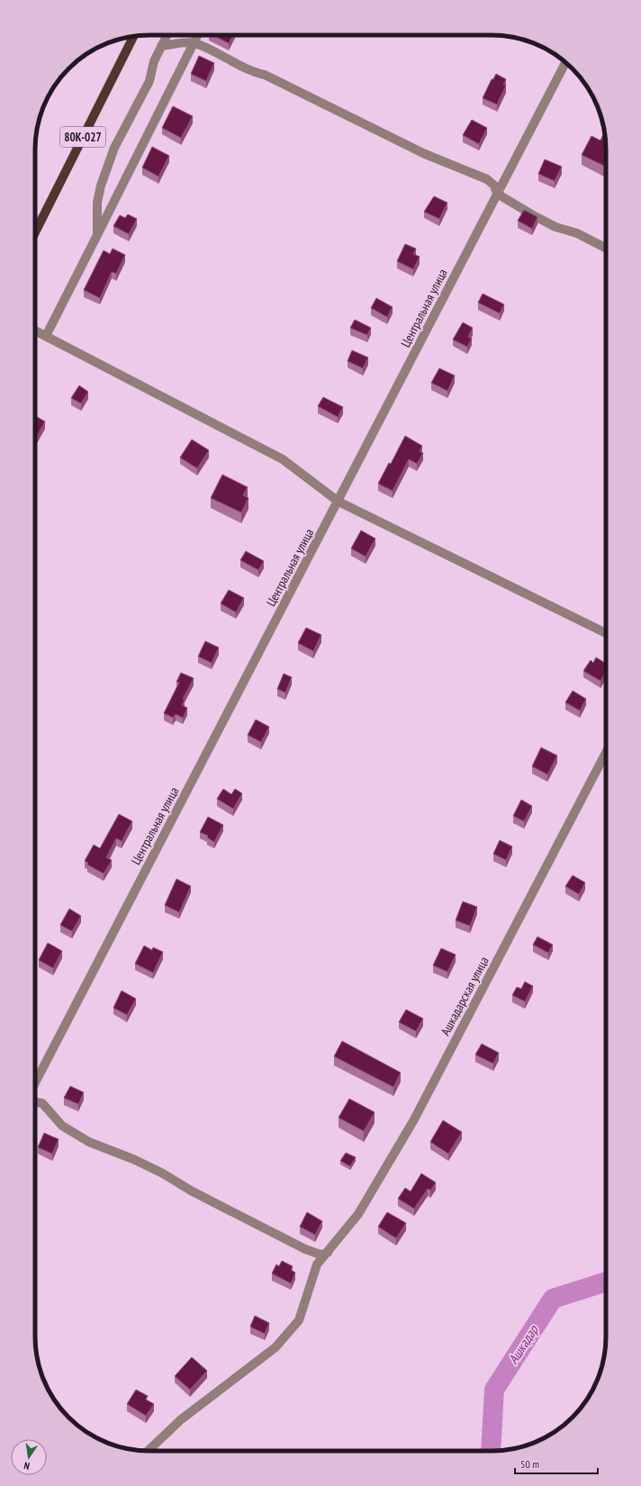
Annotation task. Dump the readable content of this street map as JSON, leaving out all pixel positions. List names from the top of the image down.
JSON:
{
  "streets": {
    "main road": ["80К-027"],
    "street": ["Центральная улица", "Ашкадарская улица"]
  },
  "water": ["Ашкадар"],
  "scale_bar": "50 m",
  "north": "bottom"
}
